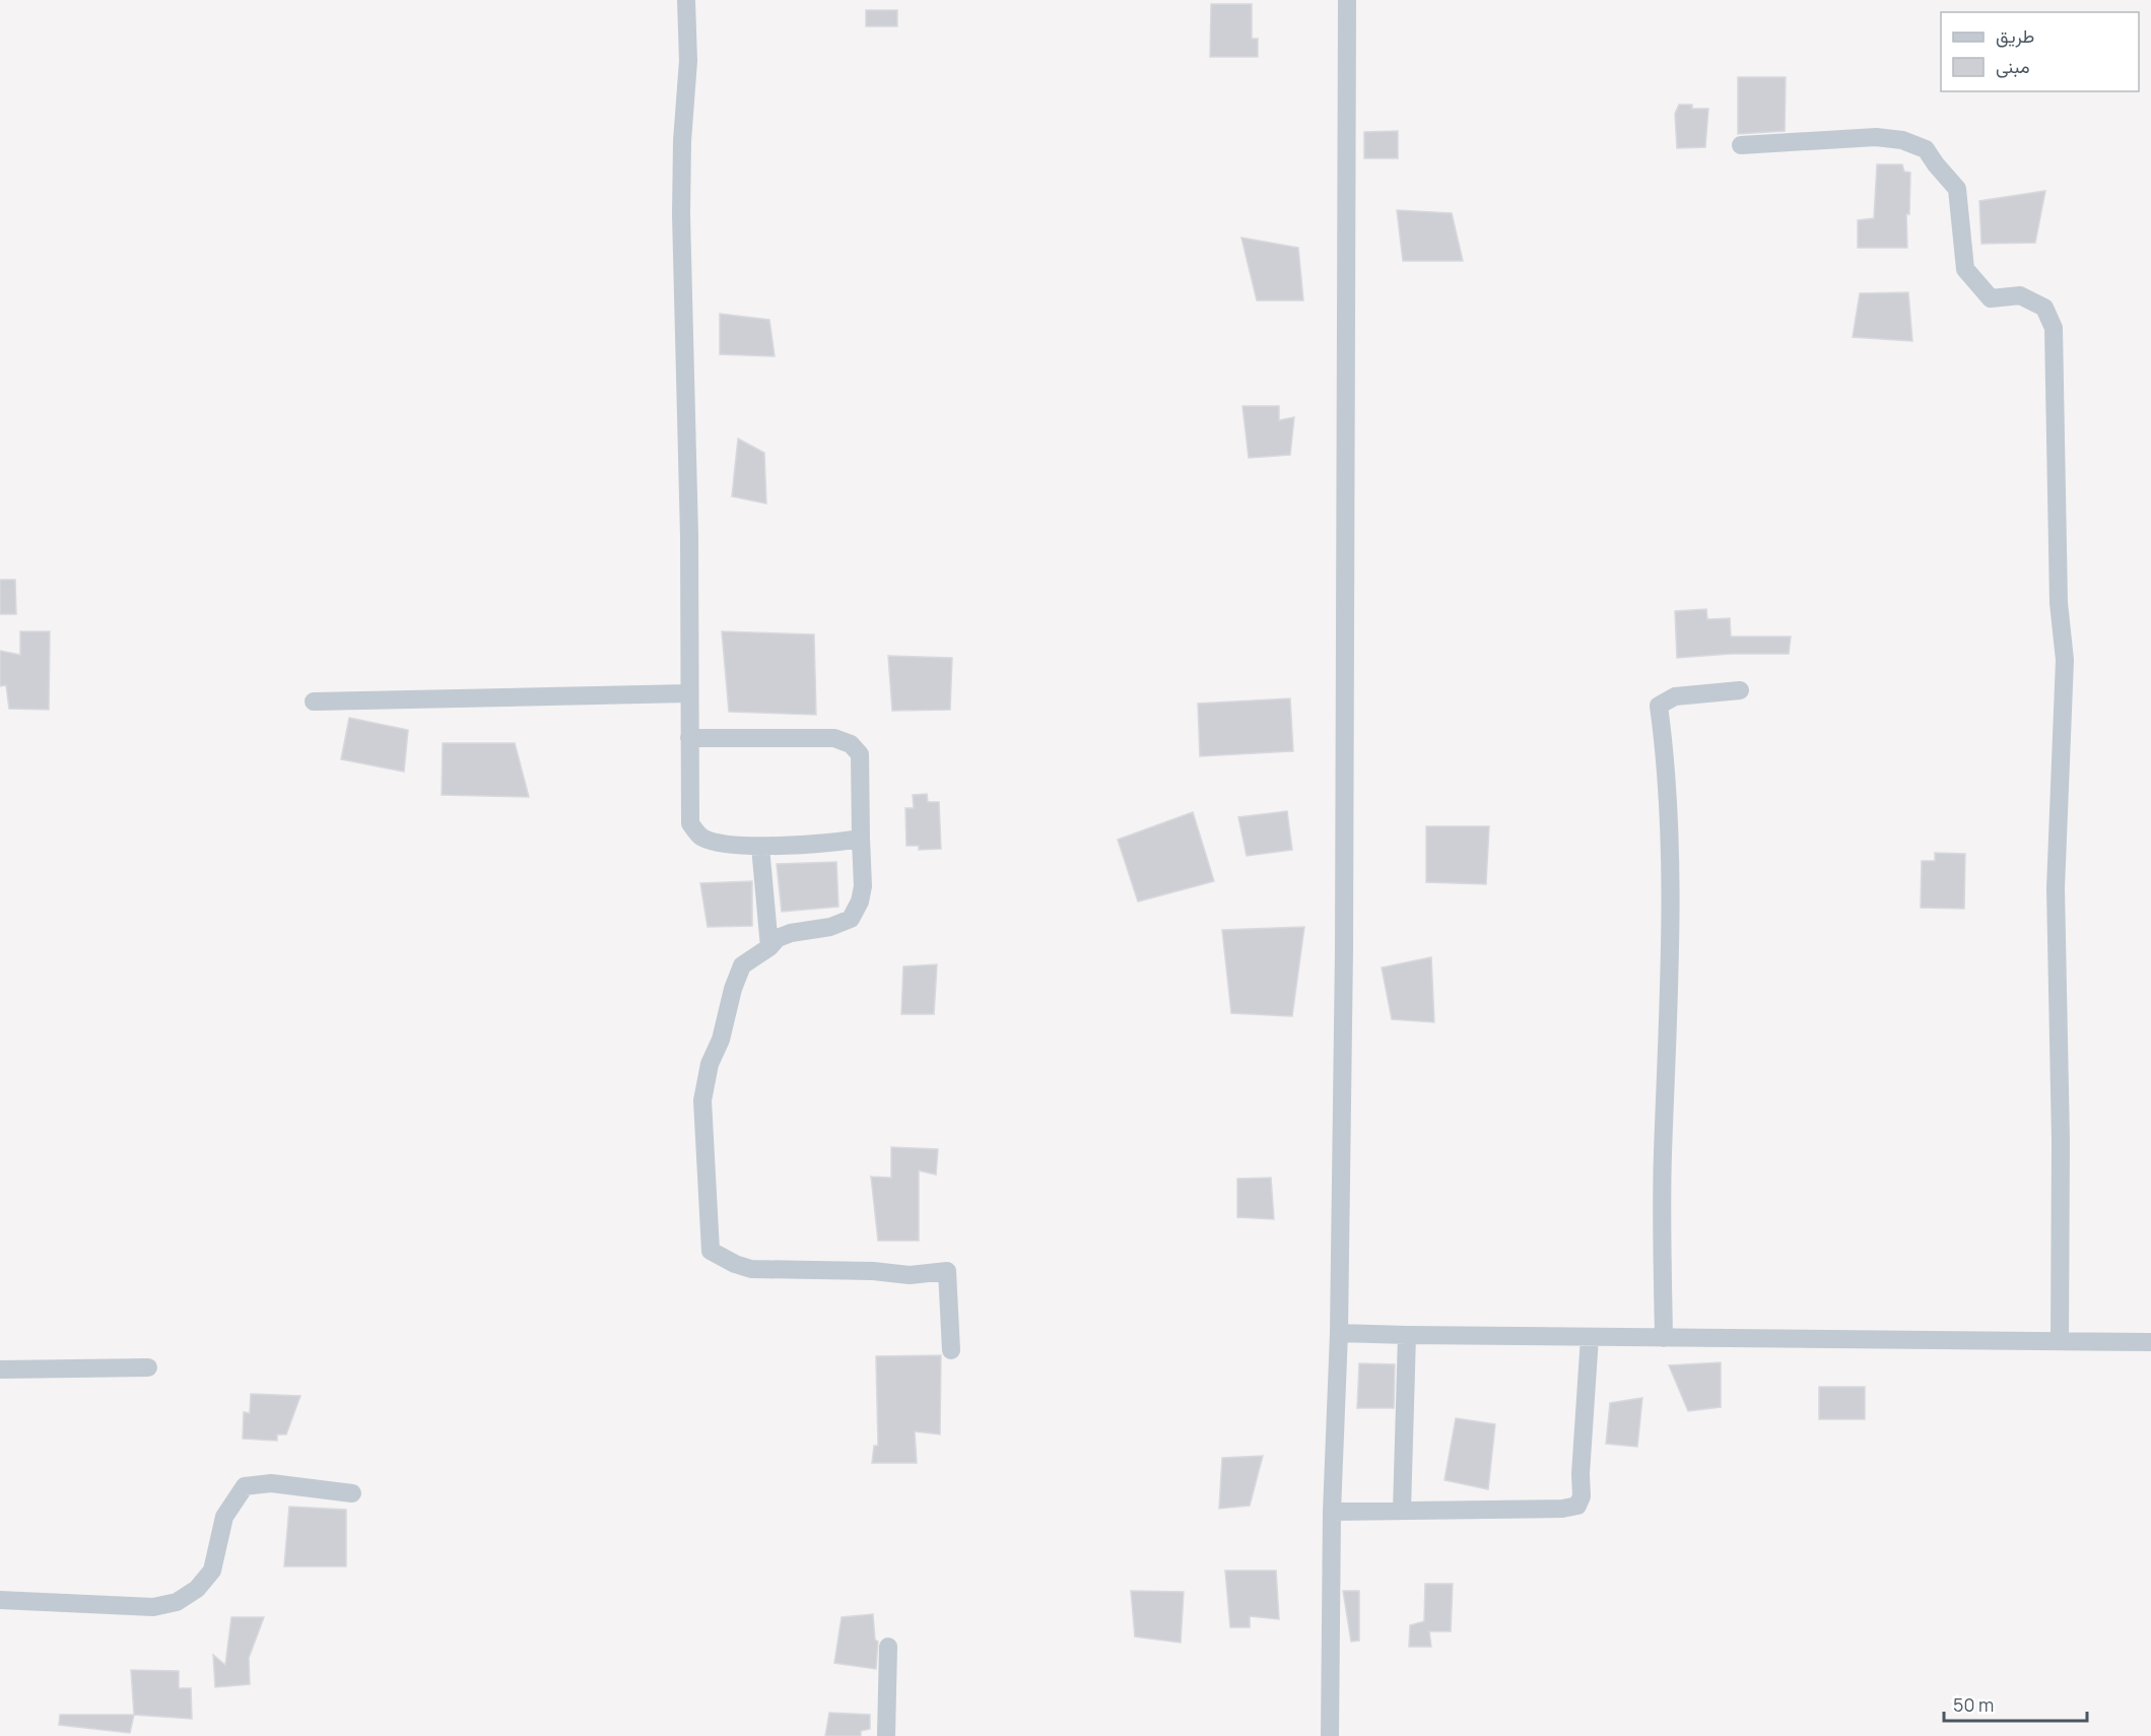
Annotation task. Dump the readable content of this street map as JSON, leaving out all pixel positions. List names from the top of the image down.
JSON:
{
  "legend": ["طريق", "مبنى"],
  "scale_bar": "50 m"
}
